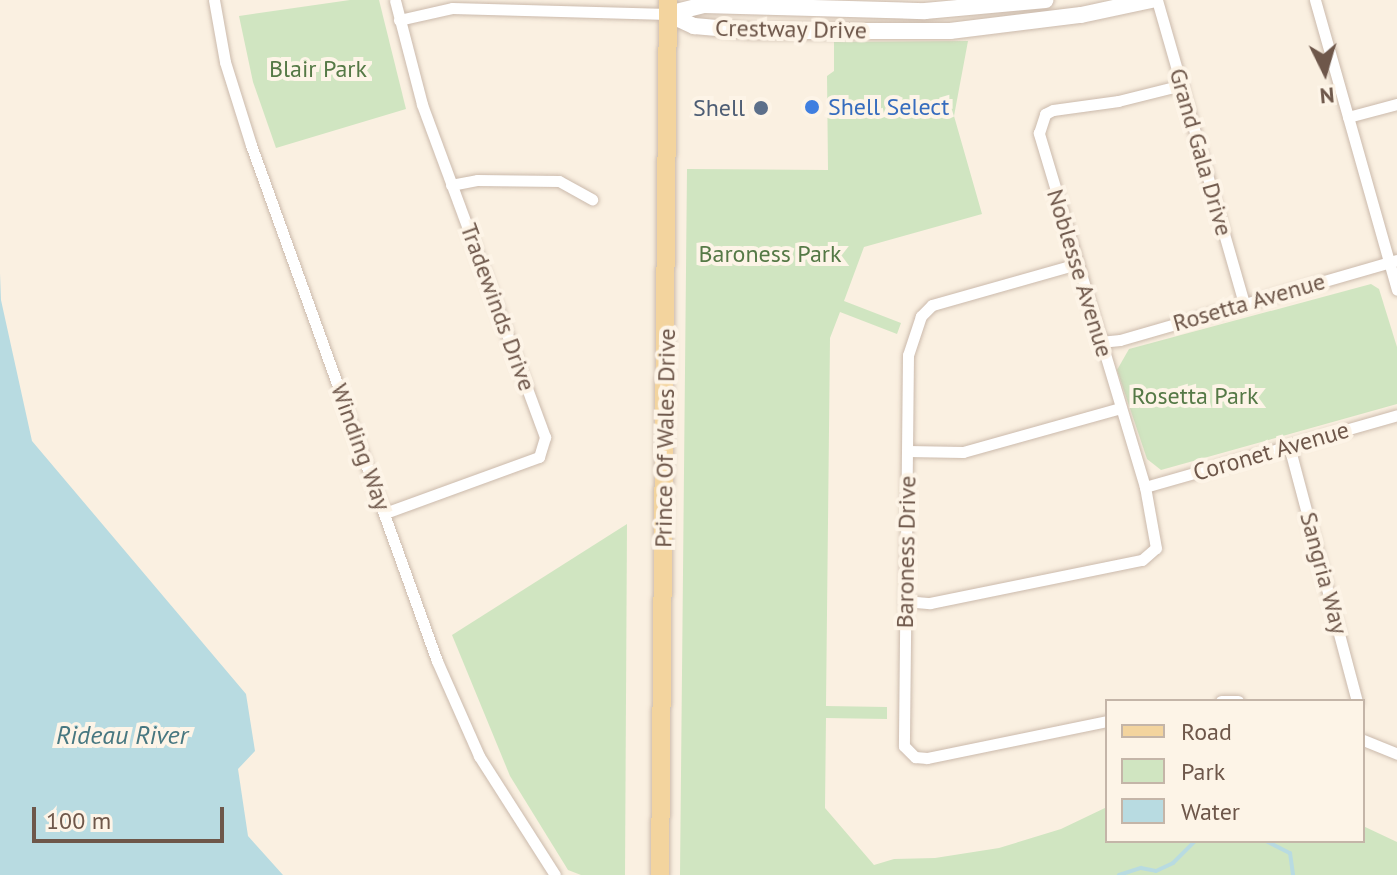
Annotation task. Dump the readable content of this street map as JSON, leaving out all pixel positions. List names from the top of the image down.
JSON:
{
  "streets": {
    "main road": ["Prince Of Wales Drive"],
    "street": [
      "Crestway Drive",
      "Grand Gala Drive",
      "Noblesse Avenue",
      "Rosetta Avenue",
      "Tradewinds Drive",
      "Winding Way",
      "Coronet Avenue",
      "Baroness Drive",
      "Sangria Way"
    ]
  },
  "crossings": [
    ["Crestway Drive", "Grand Gala Drive"],
    ["Crestway Drive", "Prince Of Wales Drive"],
    ["Grand Gala Drive", "Noblesse Avenue"],
    ["Grand Gala Drive", "Rosetta Avenue"],
    ["Noblesse Avenue", "Rosetta Avenue"],
    ["Noblesse Avenue", "Coronet Avenue"],
    ["Noblesse Avenue", "Baroness Drive"],
    ["Tradewinds Drive", "Winding Way"],
    ["Coronet Avenue", "Sangria Way"]
  ],
  "water": ["Rideau River"],
  "parks": ["Blair Park", "Baroness Park", "Rosetta Park"],
  "places": ["Shell Select", "Shell"],
  "legend": ["Road", "Park", "Water"],
  "scale_bar": "100 m",
  "north": "bottom"
}
